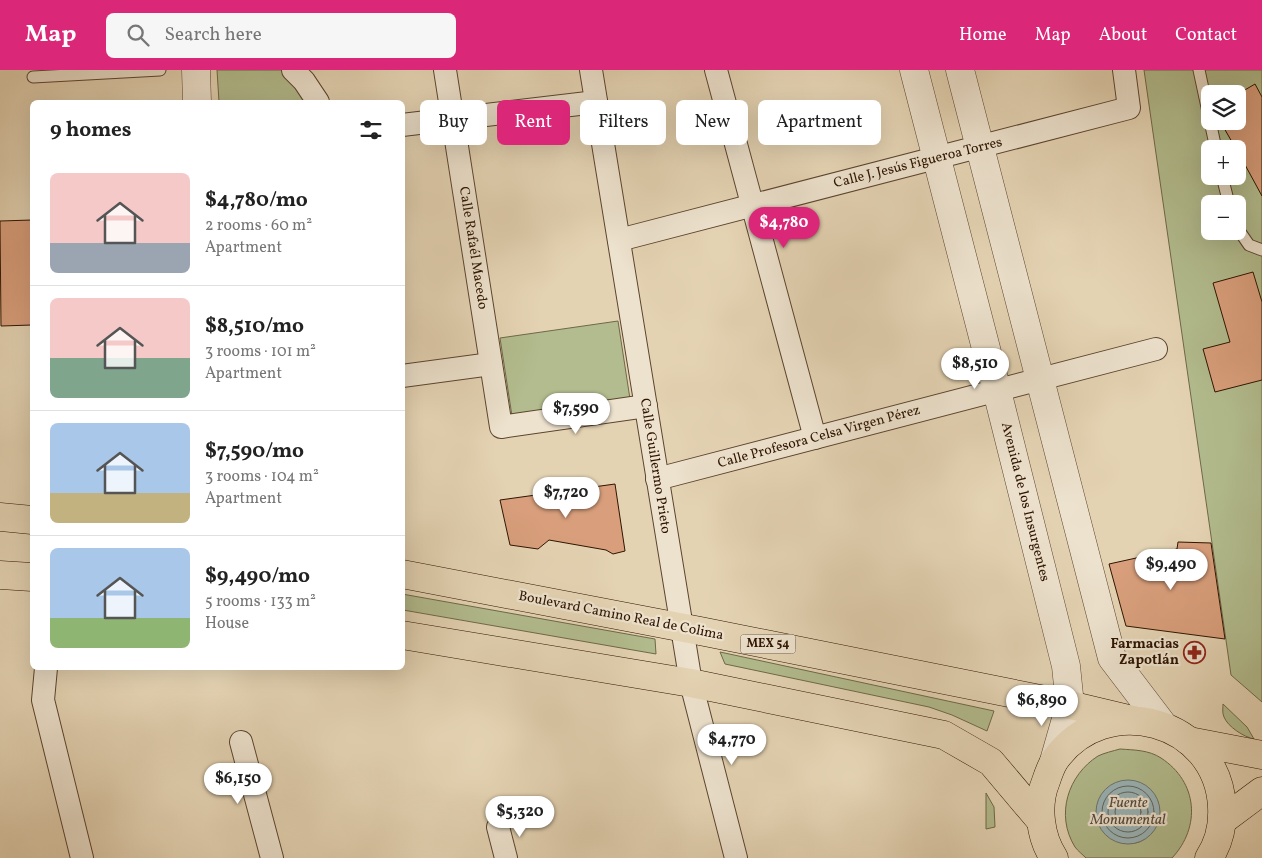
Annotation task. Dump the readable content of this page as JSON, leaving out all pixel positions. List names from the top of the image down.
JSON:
{
  "streets": {
    "main road": ["Boulevard Camino Real de Colima", "MEX 54"],
    "street": [
      "Calle J. Jesús Figueroa Torres",
      "Calle Rafaél Macedo",
      "Calle Profesora Celsa Virgen Pérez",
      "Calle Guillermo Prieto",
      "Avenida de los Insurgentes"
    ]
  },
  "crossings": [
    ["Calle J. Jesús Figueroa Torres", "Calle Guillermo Prieto"],
    ["Calle J. Jesús Figueroa Torres", "Avenida de los Insurgentes"],
    ["Calle Rafaél Macedo", "Calle Guillermo Prieto"],
    ["Calle Profesora Celsa Virgen Pérez", "Calle Guillermo Prieto"],
    ["Calle Profesora Celsa Virgen Pérez", "Avenida de los Insurgentes"],
    ["Calle Guillermo Prieto", "Boulevard Camino Real de Colima"],
    ["Avenida de los Insurgentes", "Boulevard Camino Real de Colima"]
  ],
  "water": ["Fuente Monumental"],
  "places": {
    "pharmacy": ["Farmacias Zapotlán"]
  },
  "page": {
    "header": "Map",
    "search": "Search here",
    "nav": [
      "Home",
      "Map",
      "About",
      "Contact"
    ],
    "map_buttons": ["+", "−"],
    "chip": [
      "Buy",
      "Rent",
      "Filters",
      "New",
      "Apartment"
    ],
    "heading": "9 homes",
    "list": [
      {
        "name": "$4,780/mo",
        "note": "2 rooms · 60 m² · Apartment"
      },
      {
        "name": "$8,510/mo",
        "note": "3 rooms · 101 m² · Apartment"
      },
      {
        "name": "$7,590/mo",
        "note": "3 rooms · 104 m² · Apartment"
      },
      {
        "name": "$9,490/mo",
        "note": "5 rooms · 133 m² · House"
      }
    ],
    "price": [
      "$4,780",
      "$8,510",
      "$7,590",
      "$7,720",
      "$9,490",
      "$6,890",
      "$4,770",
      "$6,150",
      "$5,320"
    ]
  }
}
